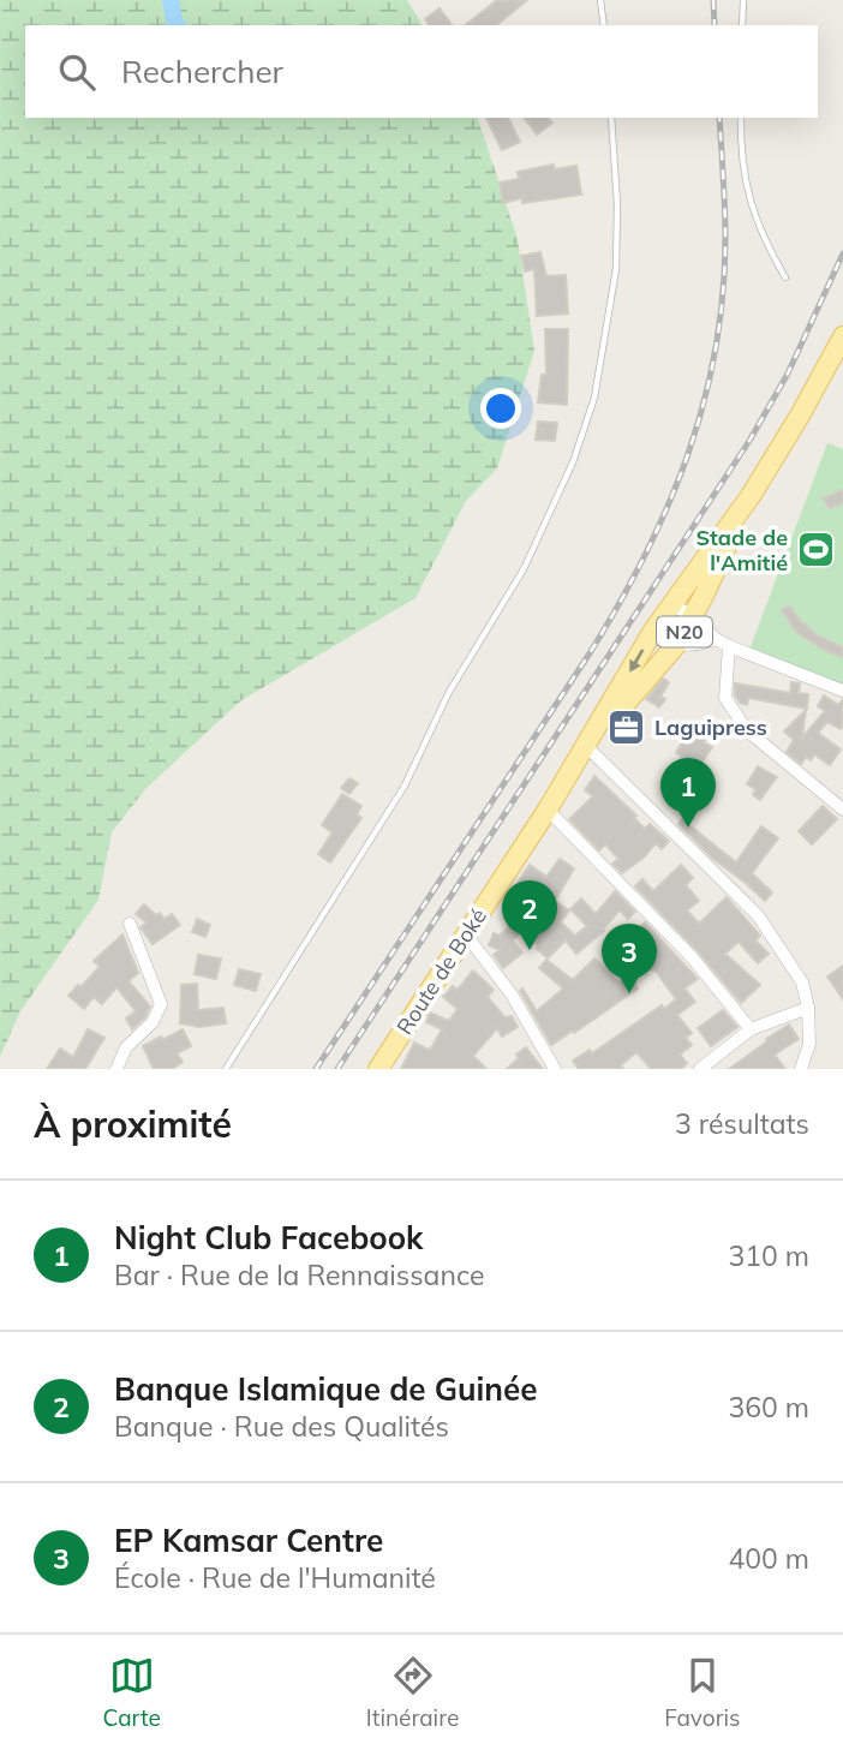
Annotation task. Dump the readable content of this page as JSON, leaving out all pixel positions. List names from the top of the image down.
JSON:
{
  "streets": {
    "main road": ["N20", "Route de Boké"]
  },
  "crossings": [
    ["N20", "Route de Boké"]
  ],
  "places": {
    "sports": ["Stade de l'Amitié"],
    "office": ["Laguipress"]
  },
  "page": {
    "search": "Rechercher",
    "pins": ["1", "2", "3"],
    "heading": ["À proximité", "3 résultats"],
    "list": [
      {
        "mark": "1",
        "name": "Night Club Facebook",
        "note": "Bar · Rue de la Rennaissance",
        "value": "310 m"
      },
      {
        "mark": "2",
        "name": "Banque Islamique de Guinée",
        "note": "Banque · Rue des Qualités",
        "value": "360 m"
      },
      {
        "mark": "3",
        "name": "EP Kamsar Centre",
        "note": "École · Rue de l'Humanité",
        "value": "400 m"
      }
    ],
    "nav": ["Carte", "Itinéraire", "Favoris"]
  }
}
